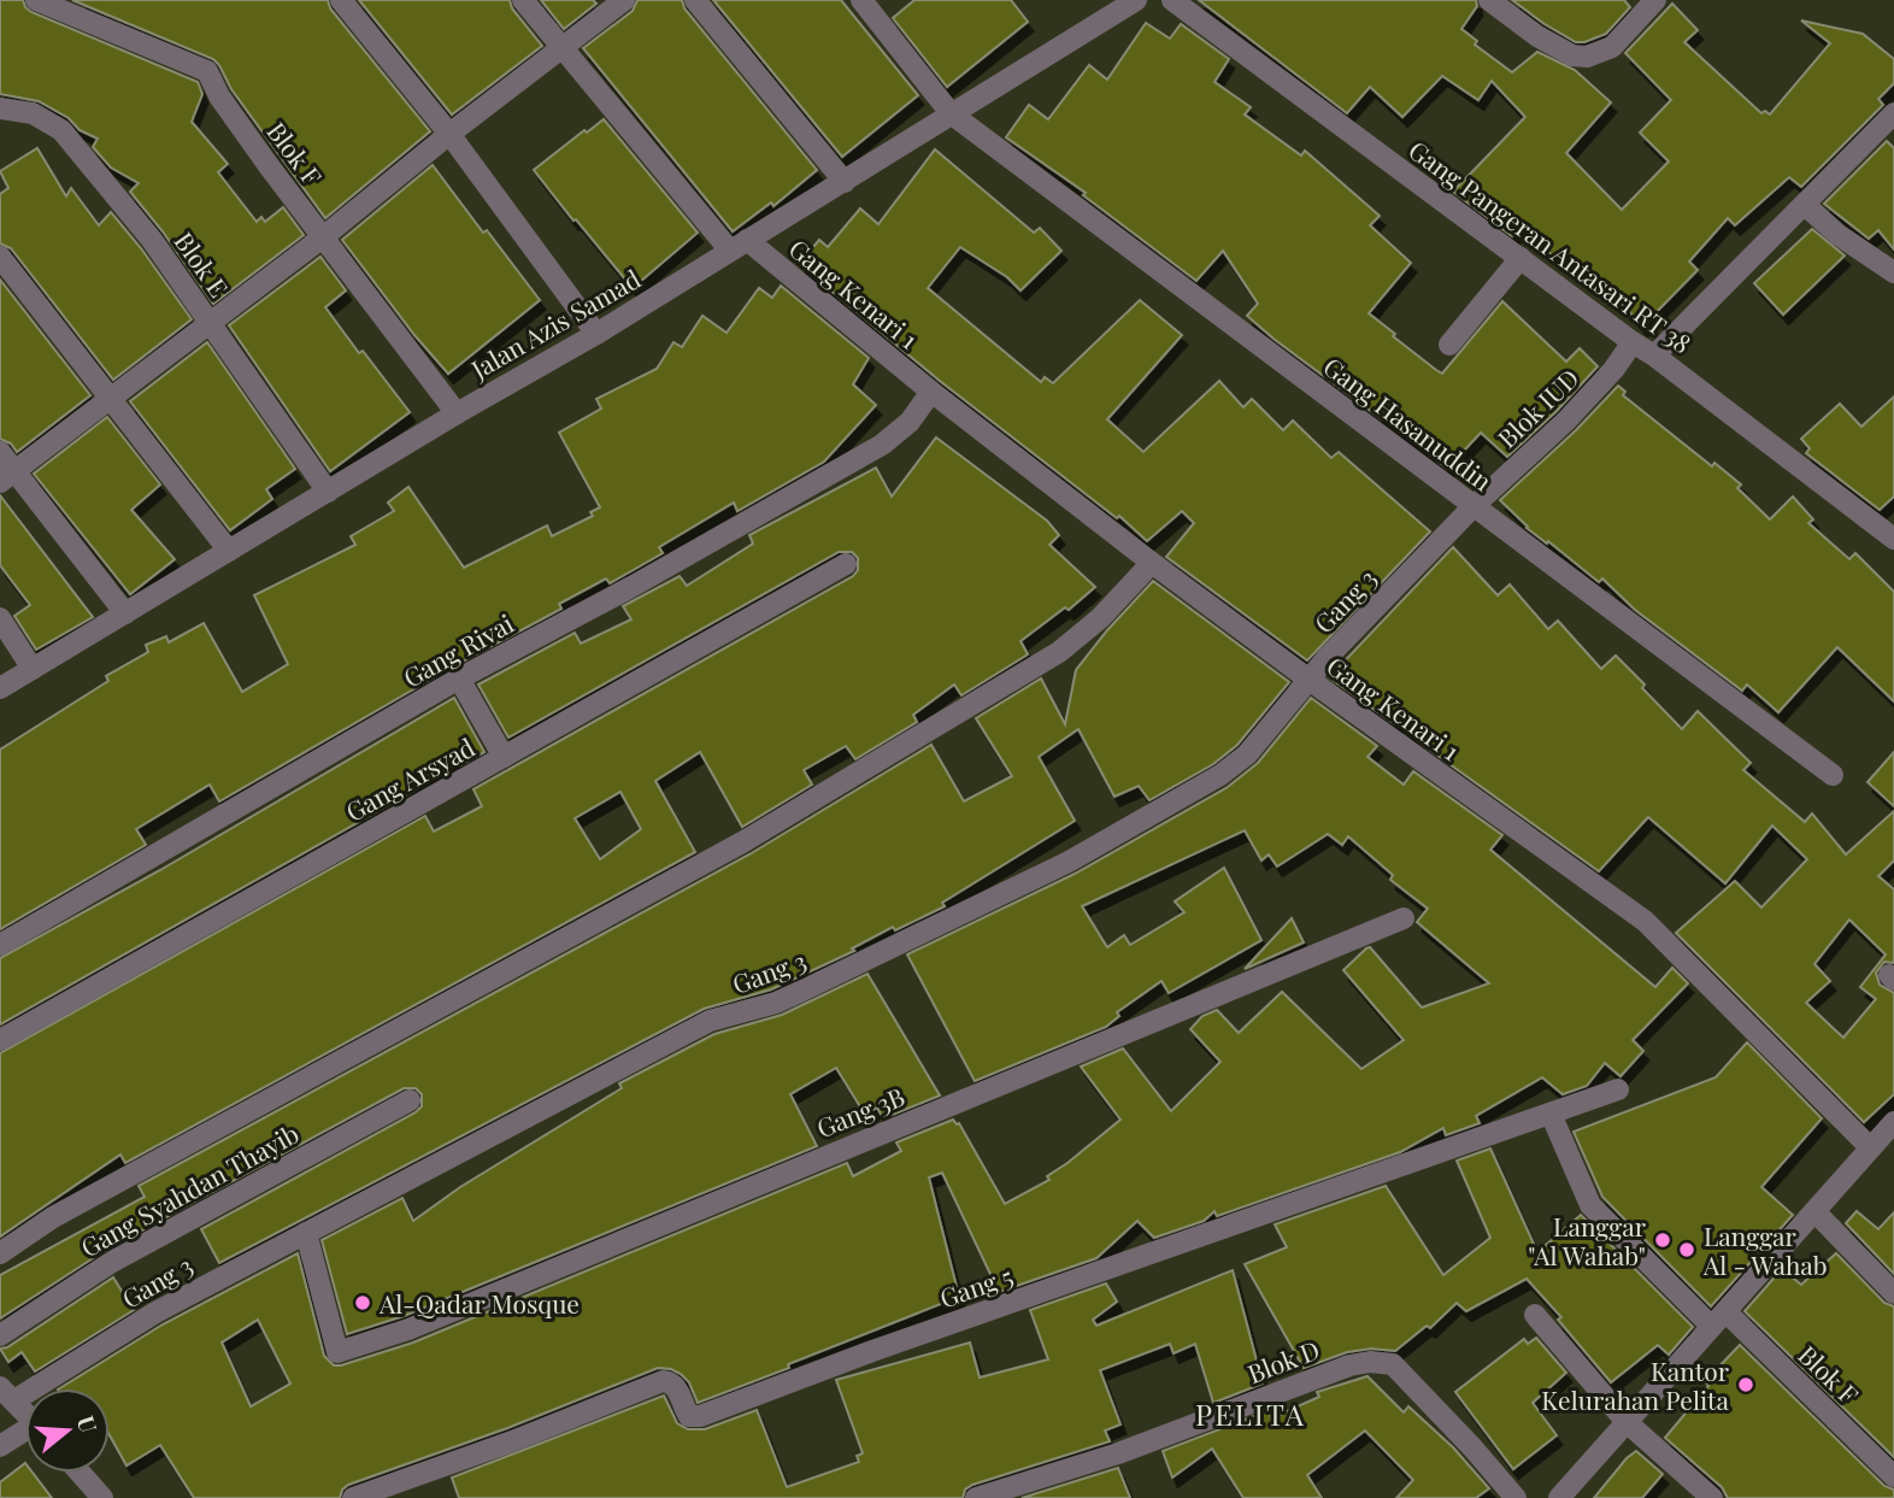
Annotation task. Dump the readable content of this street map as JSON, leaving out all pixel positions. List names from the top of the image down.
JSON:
{
  "streets": {
    "street": [
      "Blok F",
      "Gang Pangeran Antasari RT 38",
      "Blok E",
      "Gang Kenari 1",
      "Jalan Azis Samad",
      "Blok IUD",
      "Gang Hasanuddin",
      "Gang 3",
      "Gang Rivai",
      "Gang Arsyad",
      "Gang 3B",
      "Gang Syahdan Thayib",
      "Gang 5",
      "Blok D"
    ]
  },
  "crossings": [
    ["Blok F", "Jalan Azis Samad"],
    ["Blok F", "Gang 5"],
    ["Gang Pangeran Antasari RT 38", "Blok IUD"],
    ["Blok E", "Jalan Azis Samad"],
    ["Gang Kenari 1", "Jalan Azis Samad"],
    ["Gang Kenari 1", "Gang 3"],
    ["Gang Kenari 1", "Gang Rivai"],
    ["Jalan Azis Samad", "Gang Hasanuddin"],
    ["Blok IUD", "Gang Hasanuddin"],
    ["Blok IUD", "Gang 3"],
    ["Gang Hasanuddin", "Gang 3"],
    ["Gang 3", "Gang 3B"]
  ],
  "districts": ["PELITA"],
  "places": [
    "Langgar \"Al Wahab\"",
    "Langgar Al - Wahab",
    "Al-Qadar Mosque",
    "Kantor Kelurahan Pelita"
  ],
  "north": "right"
}
